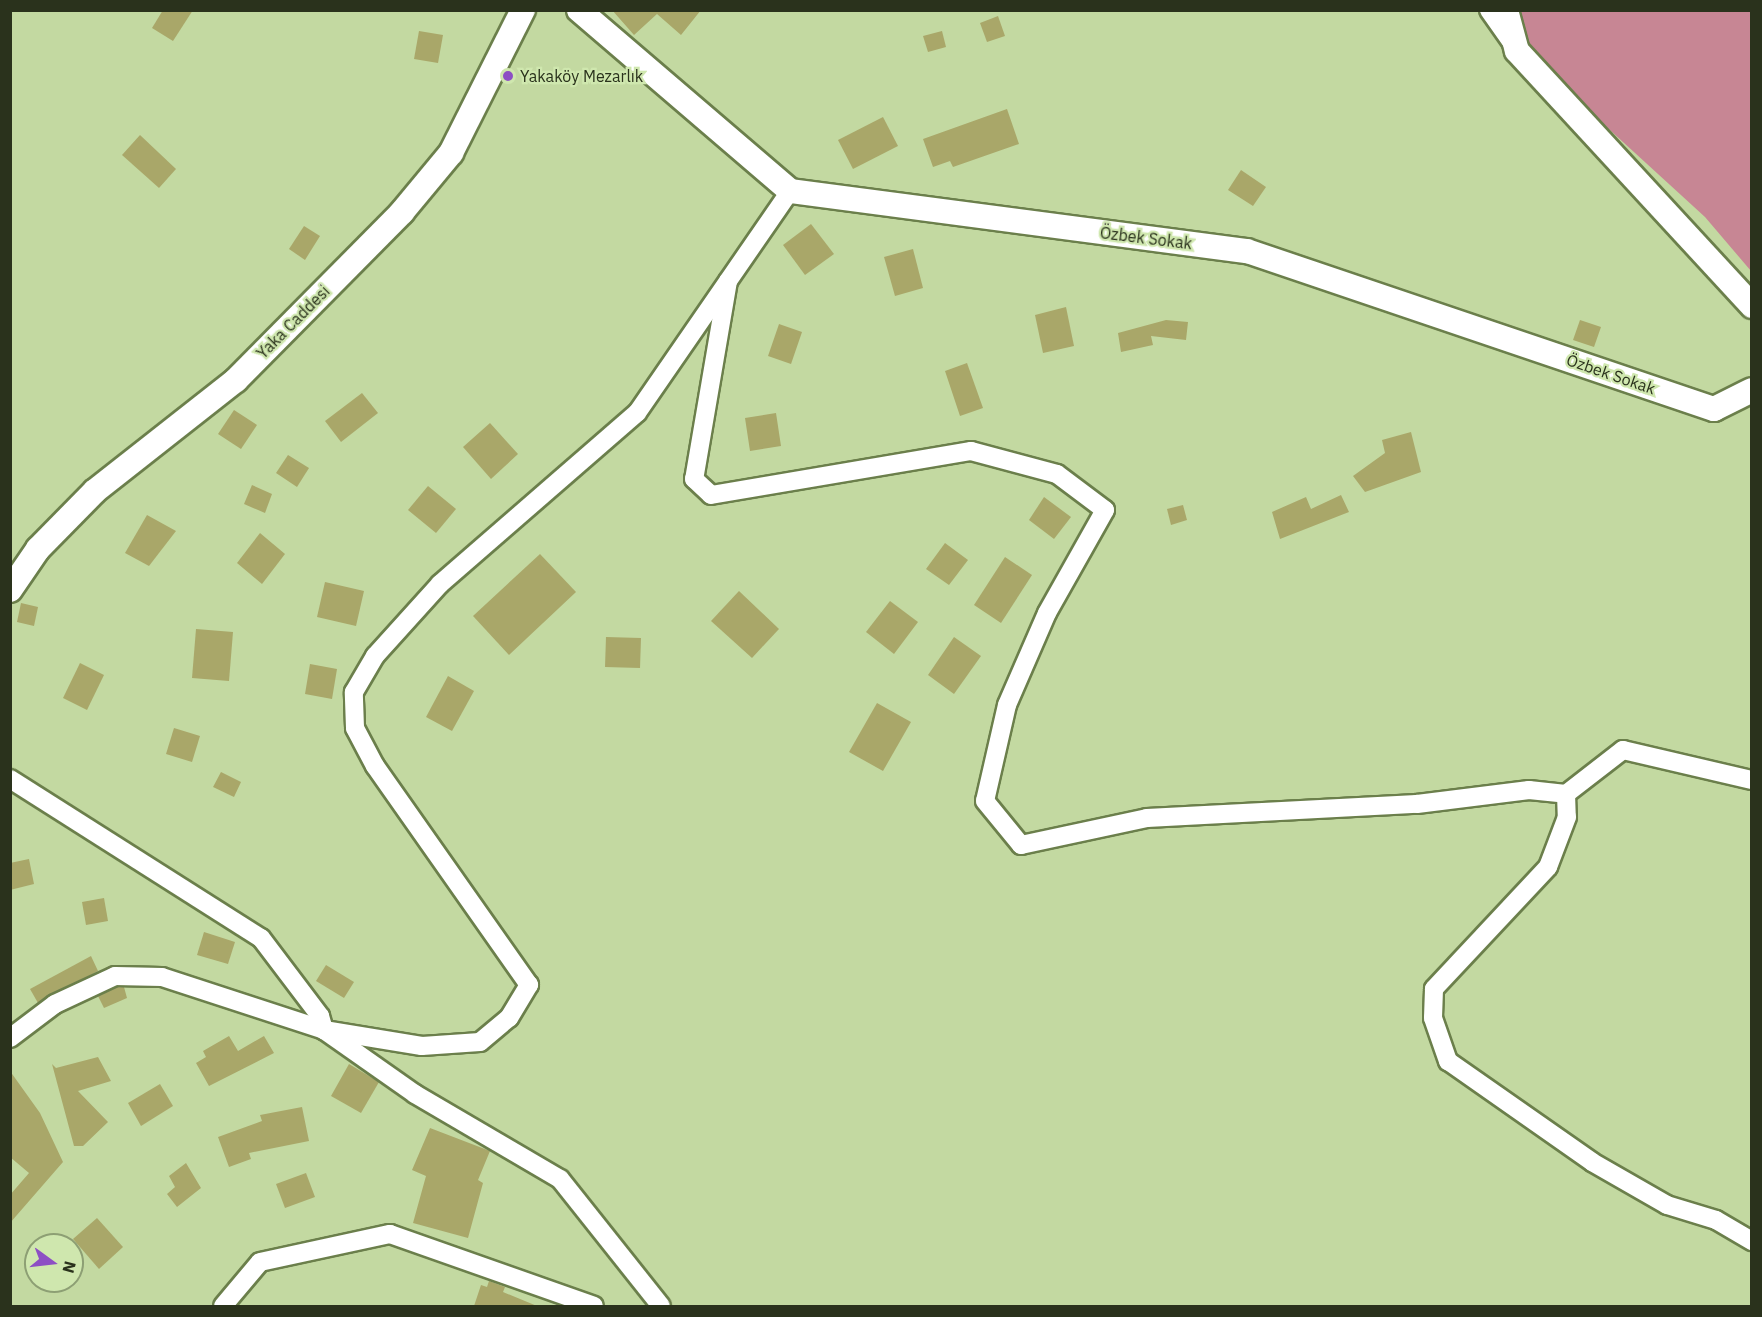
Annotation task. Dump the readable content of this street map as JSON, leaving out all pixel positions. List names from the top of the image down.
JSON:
{
  "streets": {
    "street": ["Özbek Sokak", "Yaka Caddesi"]
  },
  "places": ["Yakaköy Mezarlık"],
  "north": "right"
}
